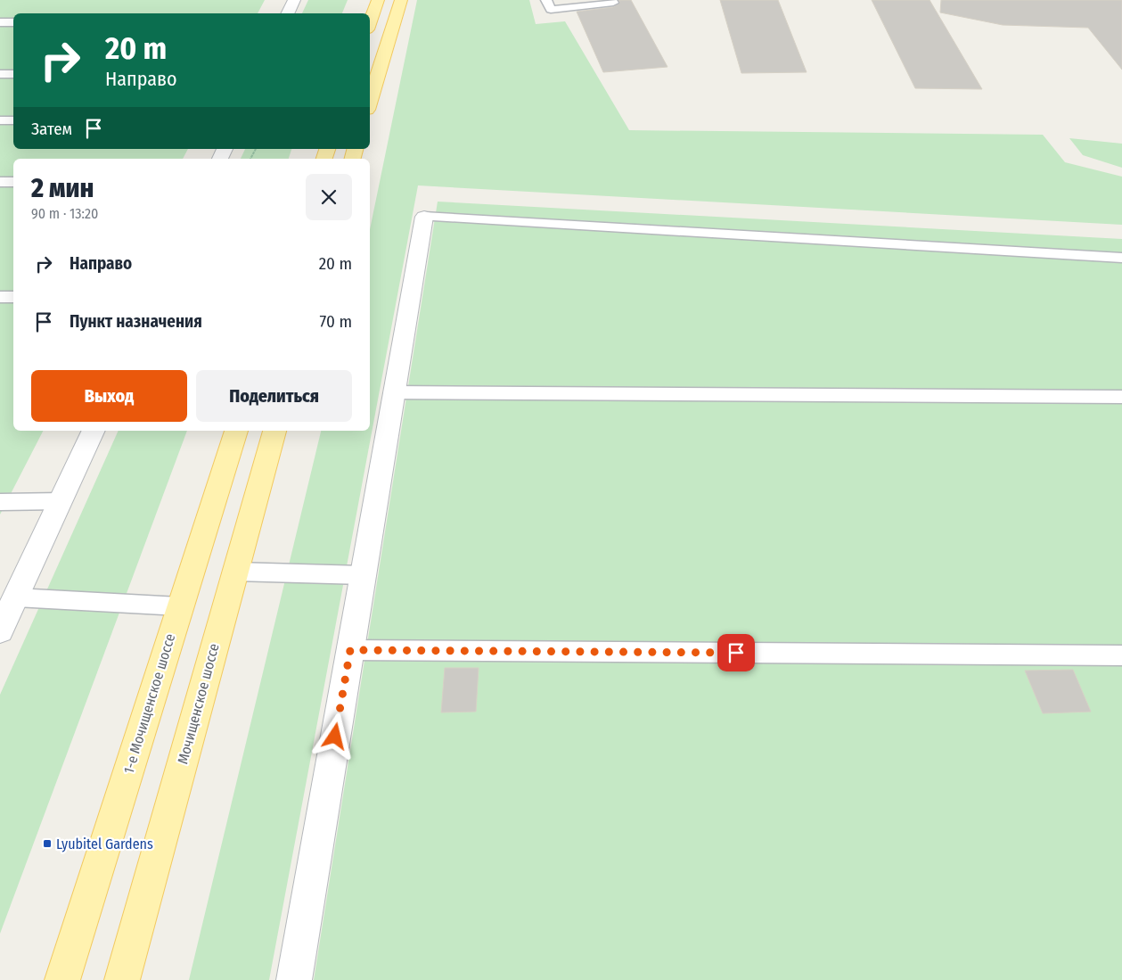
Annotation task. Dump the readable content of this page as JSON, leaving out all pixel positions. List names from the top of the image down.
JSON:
{
  "streets": {
    "main road": ["1-е Мочищенское шоссе", "Мочищенское шоссе"]
  },
  "places": {
    "transit": ["Lyubitel Gardens"]
  },
  "page": {
    "turn": ["20 m", "Направо"],
    "then": "Затем",
    "heading": ["2 мин", "90 m · 13:20"],
    "list": [
      {
        "name": "Направо",
        "value": "20 m"
      },
      {
        "name": "Пункт назначения",
        "value": "70 m"
      }
    ],
    "buttons": ["Выход", "Поделиться"]
  }
}
